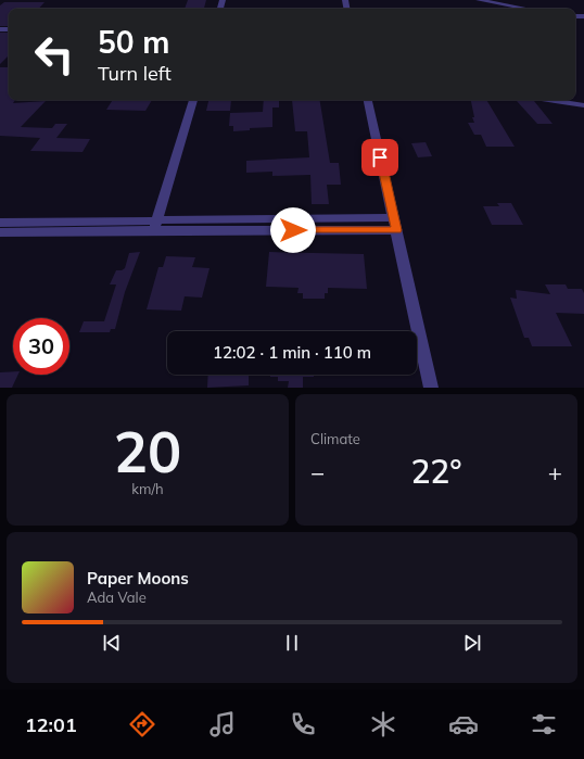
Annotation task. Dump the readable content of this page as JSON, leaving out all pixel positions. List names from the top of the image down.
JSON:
{
  "page": {
    "turn": ["50 m", "Turn left"],
    "limit": "30",
    "trip": "12:02 · 1 min · 110 m",
    "tile": [
      ["20", "km/h"],
      "Climate"
    ],
    "heat": ["−", "22°", "+"],
    "song": ["Paper Moons", "Ada Vale"],
    "tabs": "12:01"
  }
}
